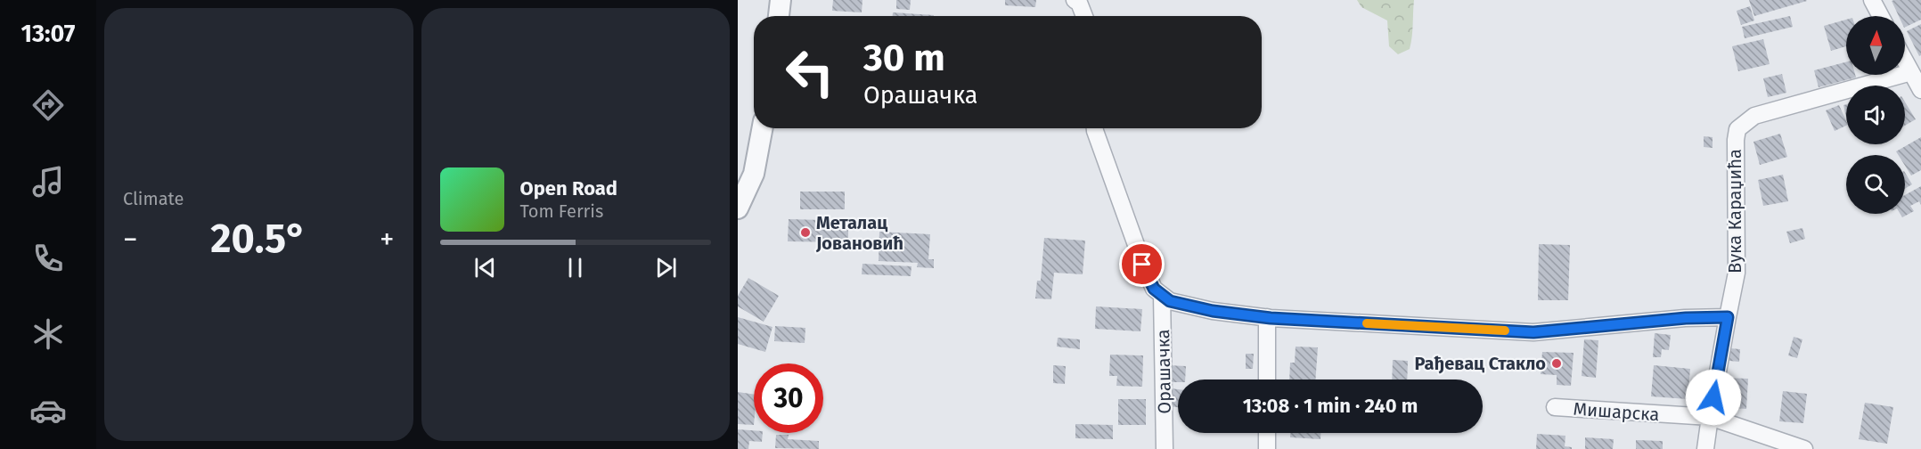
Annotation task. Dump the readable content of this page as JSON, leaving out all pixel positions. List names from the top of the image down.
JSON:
{
  "streets": {
    "street": ["Вука Караџића", "Орашачка", "Мишарска"]
  },
  "crossings": [
    ["Вука Караџића", "Орашачка"]
  ],
  "places": ["Металац Јовановић", "Рађевац Стакло"],
  "north": "top",
  "page": {
    "tabs": "13:07",
    "tile": "Climate",
    "turn": ["30 m", "Орашачка"],
    "song": ["Open Road", "Tom Ferris"],
    "heat": ["−", "20.5°", "+"],
    "limit": "30",
    "trip": "13:08 · 1 min · 240 m"
  }
}
